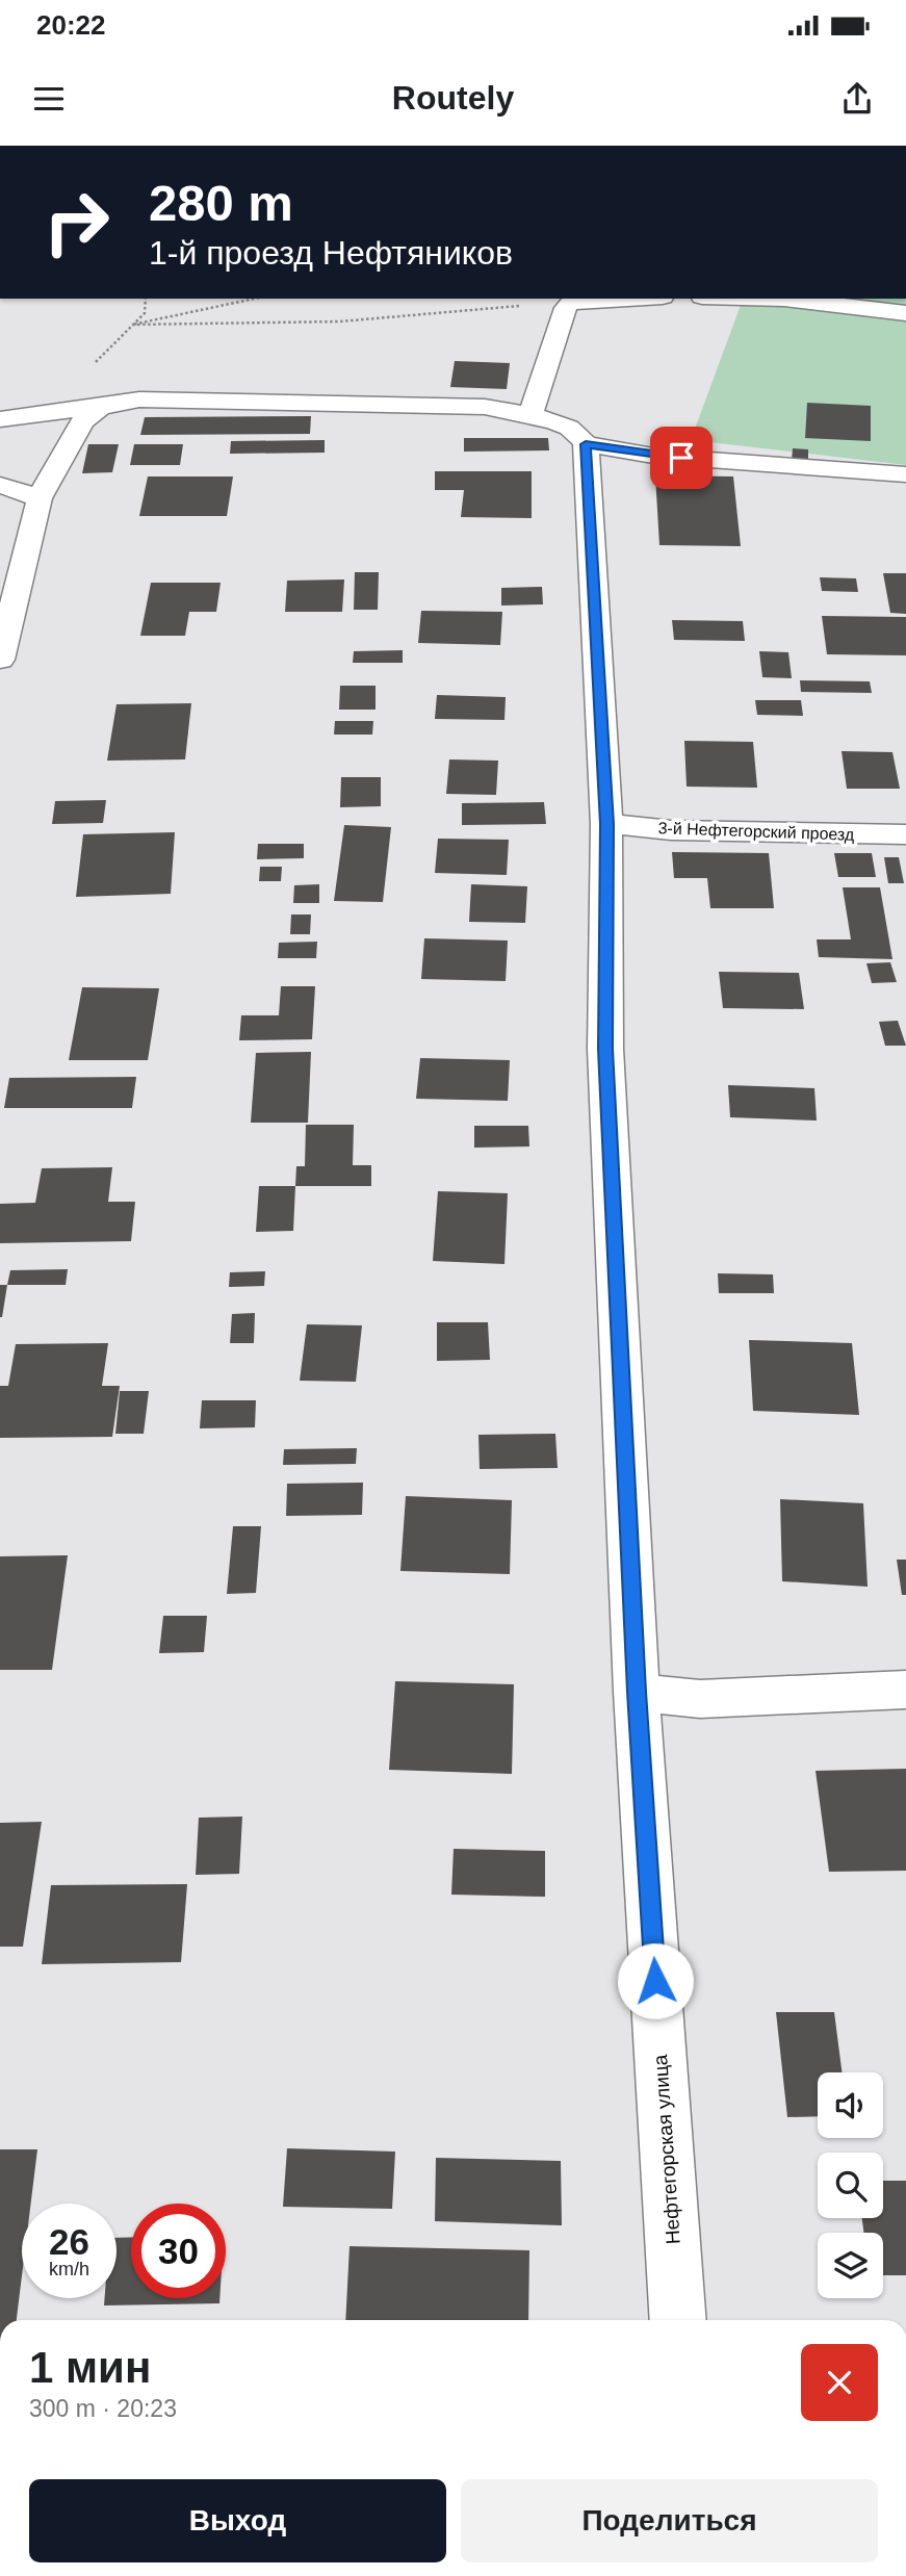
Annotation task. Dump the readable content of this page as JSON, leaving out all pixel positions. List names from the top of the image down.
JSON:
{
  "streets": {
    "street": ["3-й Нефтегорский проезд", "Нефтегорская улица"]
  },
  "crossings": [
    ["3-й Нефтегорский проезд", "Нефтегорская улица"]
  ],
  "page": {
    "status": "20:22",
    "header": "Routely",
    "turn": ["280 m", "1-й проезд Нефтяников"],
    "speed": "26 km/h",
    "limit": "30",
    "heading": ["1 мин", "300 m · 20:23"],
    "buttons": ["Выход", "Поделиться"]
  }
}
